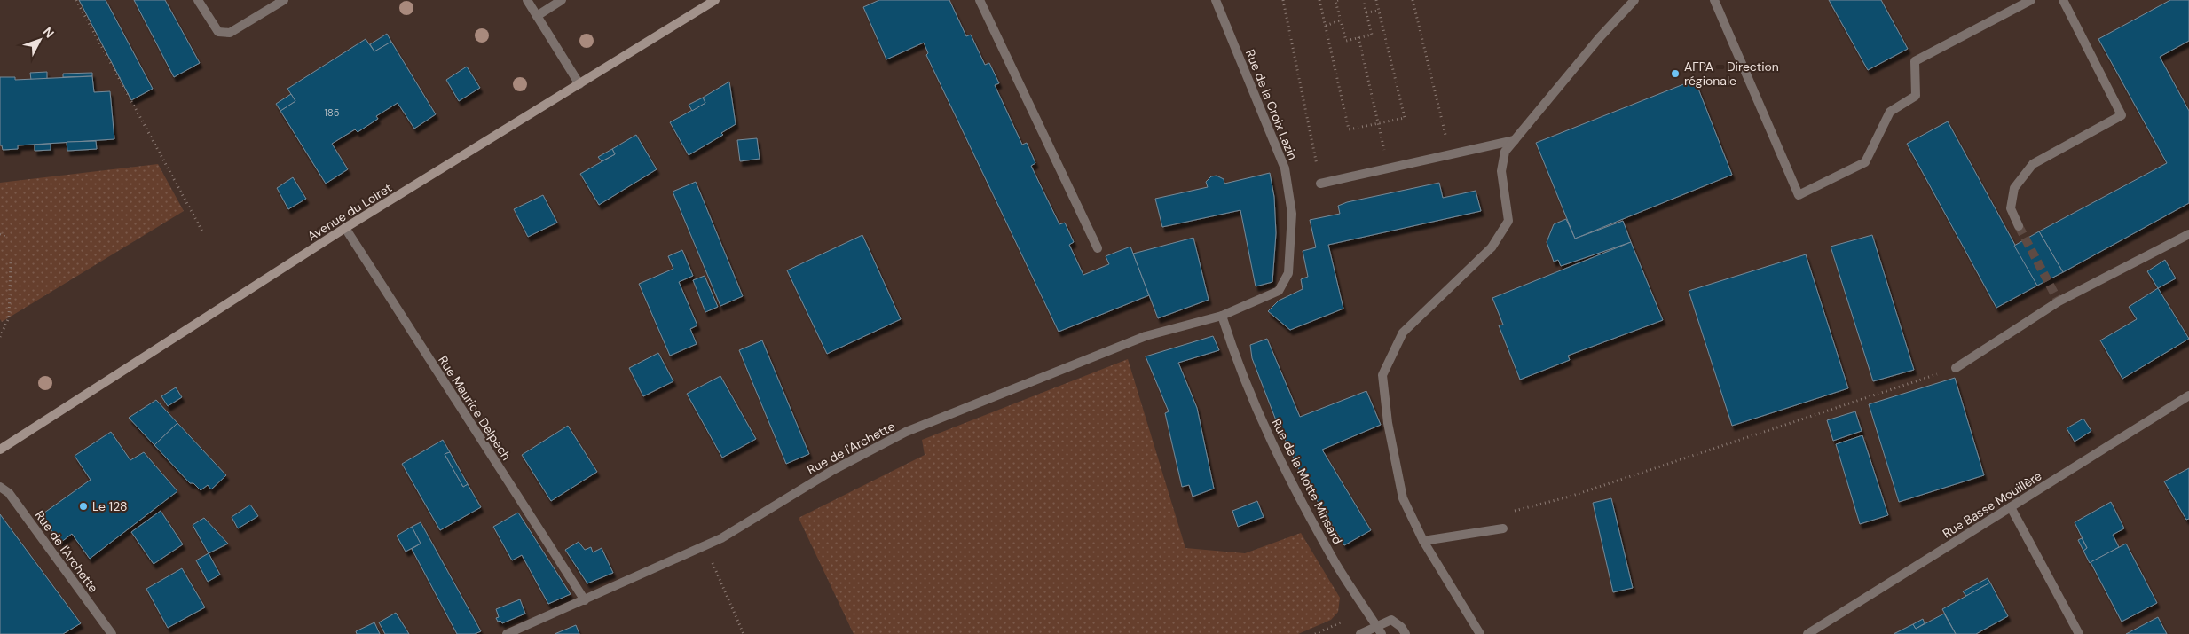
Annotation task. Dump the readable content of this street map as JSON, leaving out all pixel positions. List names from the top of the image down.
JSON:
{
  "streets": {
    "main road": ["Avenue du Loiret"],
    "street": [
      "Rue de la Croix Lazin",
      "Rue Maurice Delpech",
      "Rue de l'Archette",
      "Rue de la Motte Minsard",
      "Rue Basse Mouillère"
    ]
  },
  "crossings": [
    ["Rue de la Croix Lazin", "Rue de l'Archette"],
    ["Rue de la Croix Lazin", "Rue de la Motte Minsard"],
    ["Avenue du Loiret", "Rue Maurice Delpech"],
    ["Rue Maurice Delpech", "Rue de l'Archette"],
    ["Rue de l'Archette", "Rue de la Motte Minsard"]
  ],
  "places": ["AFPA - Direction régionale", "Le 128"],
  "house_numbers": ["185"],
  "north": "top right"
}
